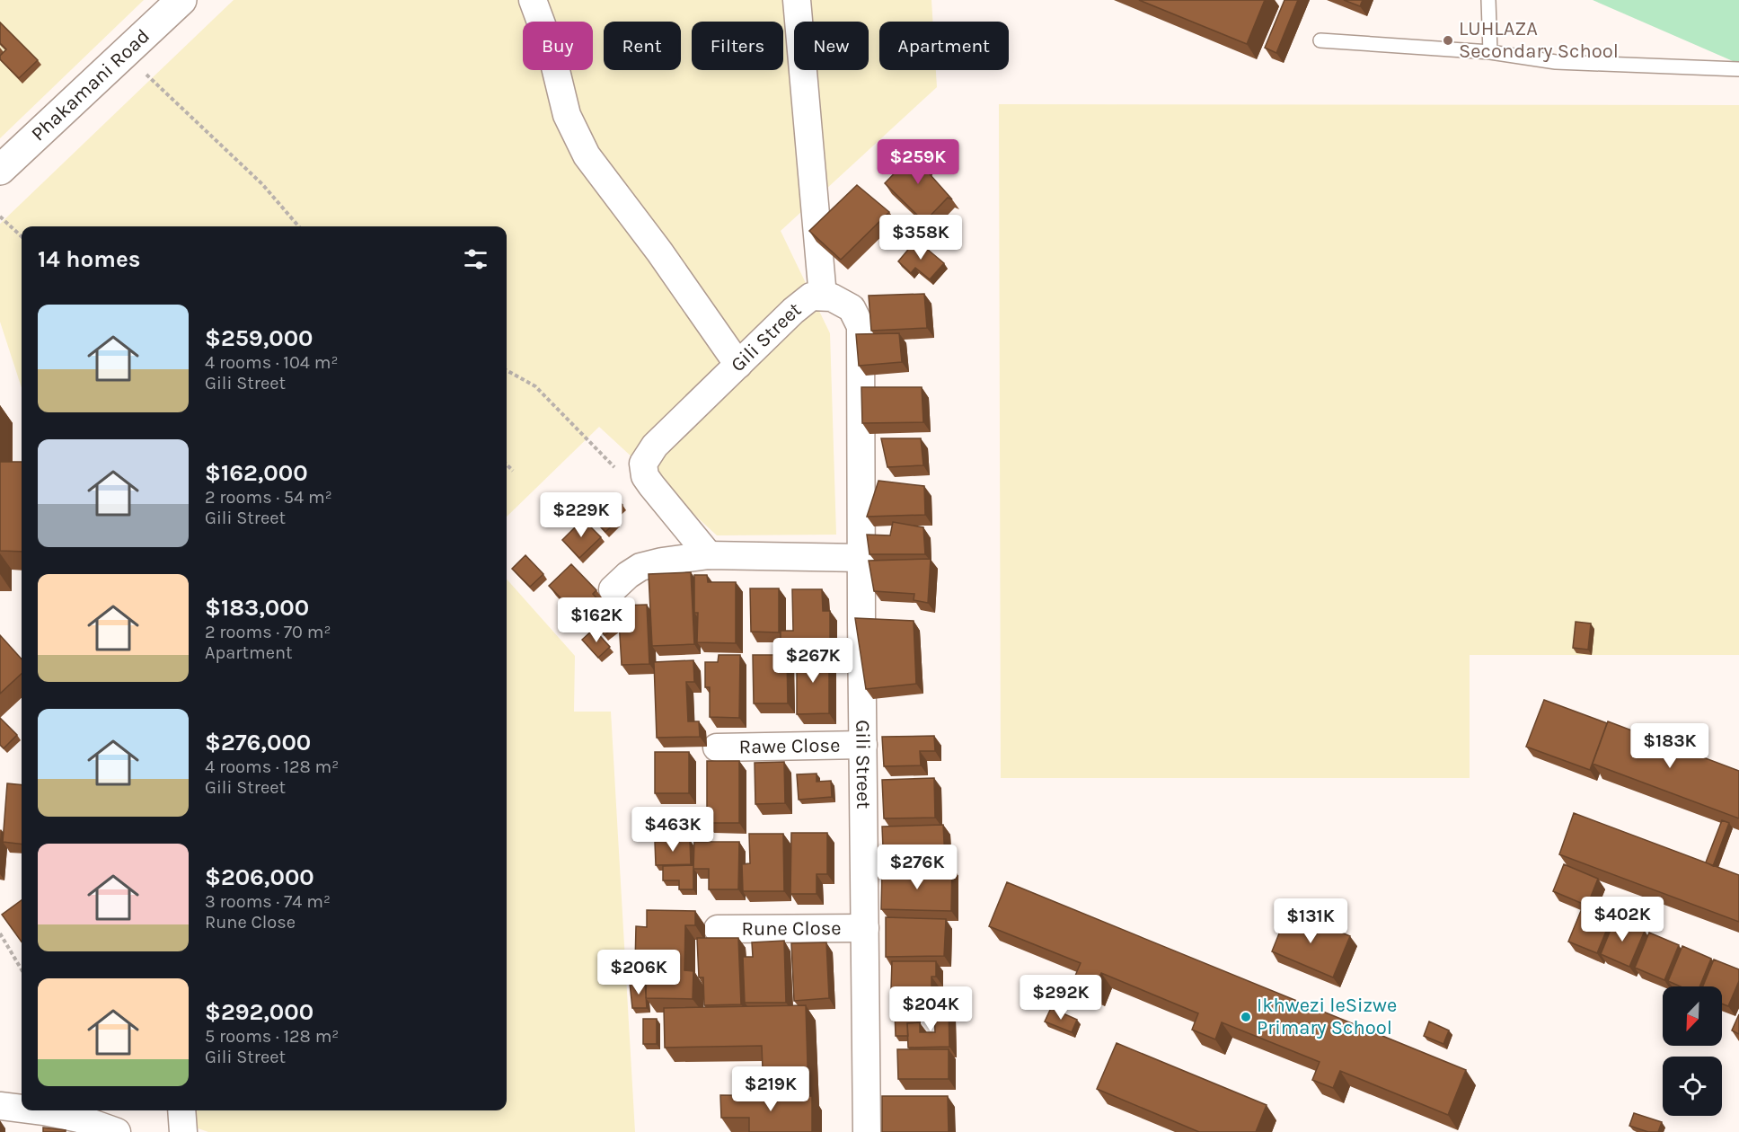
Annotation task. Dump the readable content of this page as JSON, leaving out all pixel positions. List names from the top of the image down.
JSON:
{
  "streets": {
    "street": [
      "Phakamani Road",
      "Gili Street",
      "Rawe Close",
      "Rune Close"
    ]
  },
  "crossings": [
    ["Gili Street", "Rawe Close"],
    ["Gili Street", "Rune Close"]
  ],
  "places": ["LUHLAZA Secondary School", "Ikhwezi leSizwe Primary School"],
  "north": "bottom left",
  "page": {
    "chip": [
      "Buy",
      "Rent",
      "Filters",
      "New",
      "Apartment"
    ],
    "price": [
      "$259K",
      "$358K",
      "$229K",
      "$162K",
      "$267K",
      "$183K",
      "$463K",
      "$276K",
      "$402K",
      "$131K",
      "$206K",
      "$292K",
      "$204K",
      "$219K"
    ],
    "heading": "14 homes",
    "list": [
      {
        "name": "$259,000",
        "note": "4 rooms · 104 m² · Gili Street"
      },
      {
        "name": "$162,000",
        "note": "2 rooms · 54 m² · Gili Street"
      },
      {
        "name": "$183,000",
        "note": "2 rooms · 70 m² · Apartment"
      },
      {
        "name": "$276,000",
        "note": "4 rooms · 128 m² · Gili Street"
      },
      {
        "name": "$206,000",
        "note": "3 rooms · 74 m² · Rune Close"
      },
      {
        "name": "$292,000",
        "note": "5 rooms · 128 m² · Gili Street"
      }
    ]
  }
}
